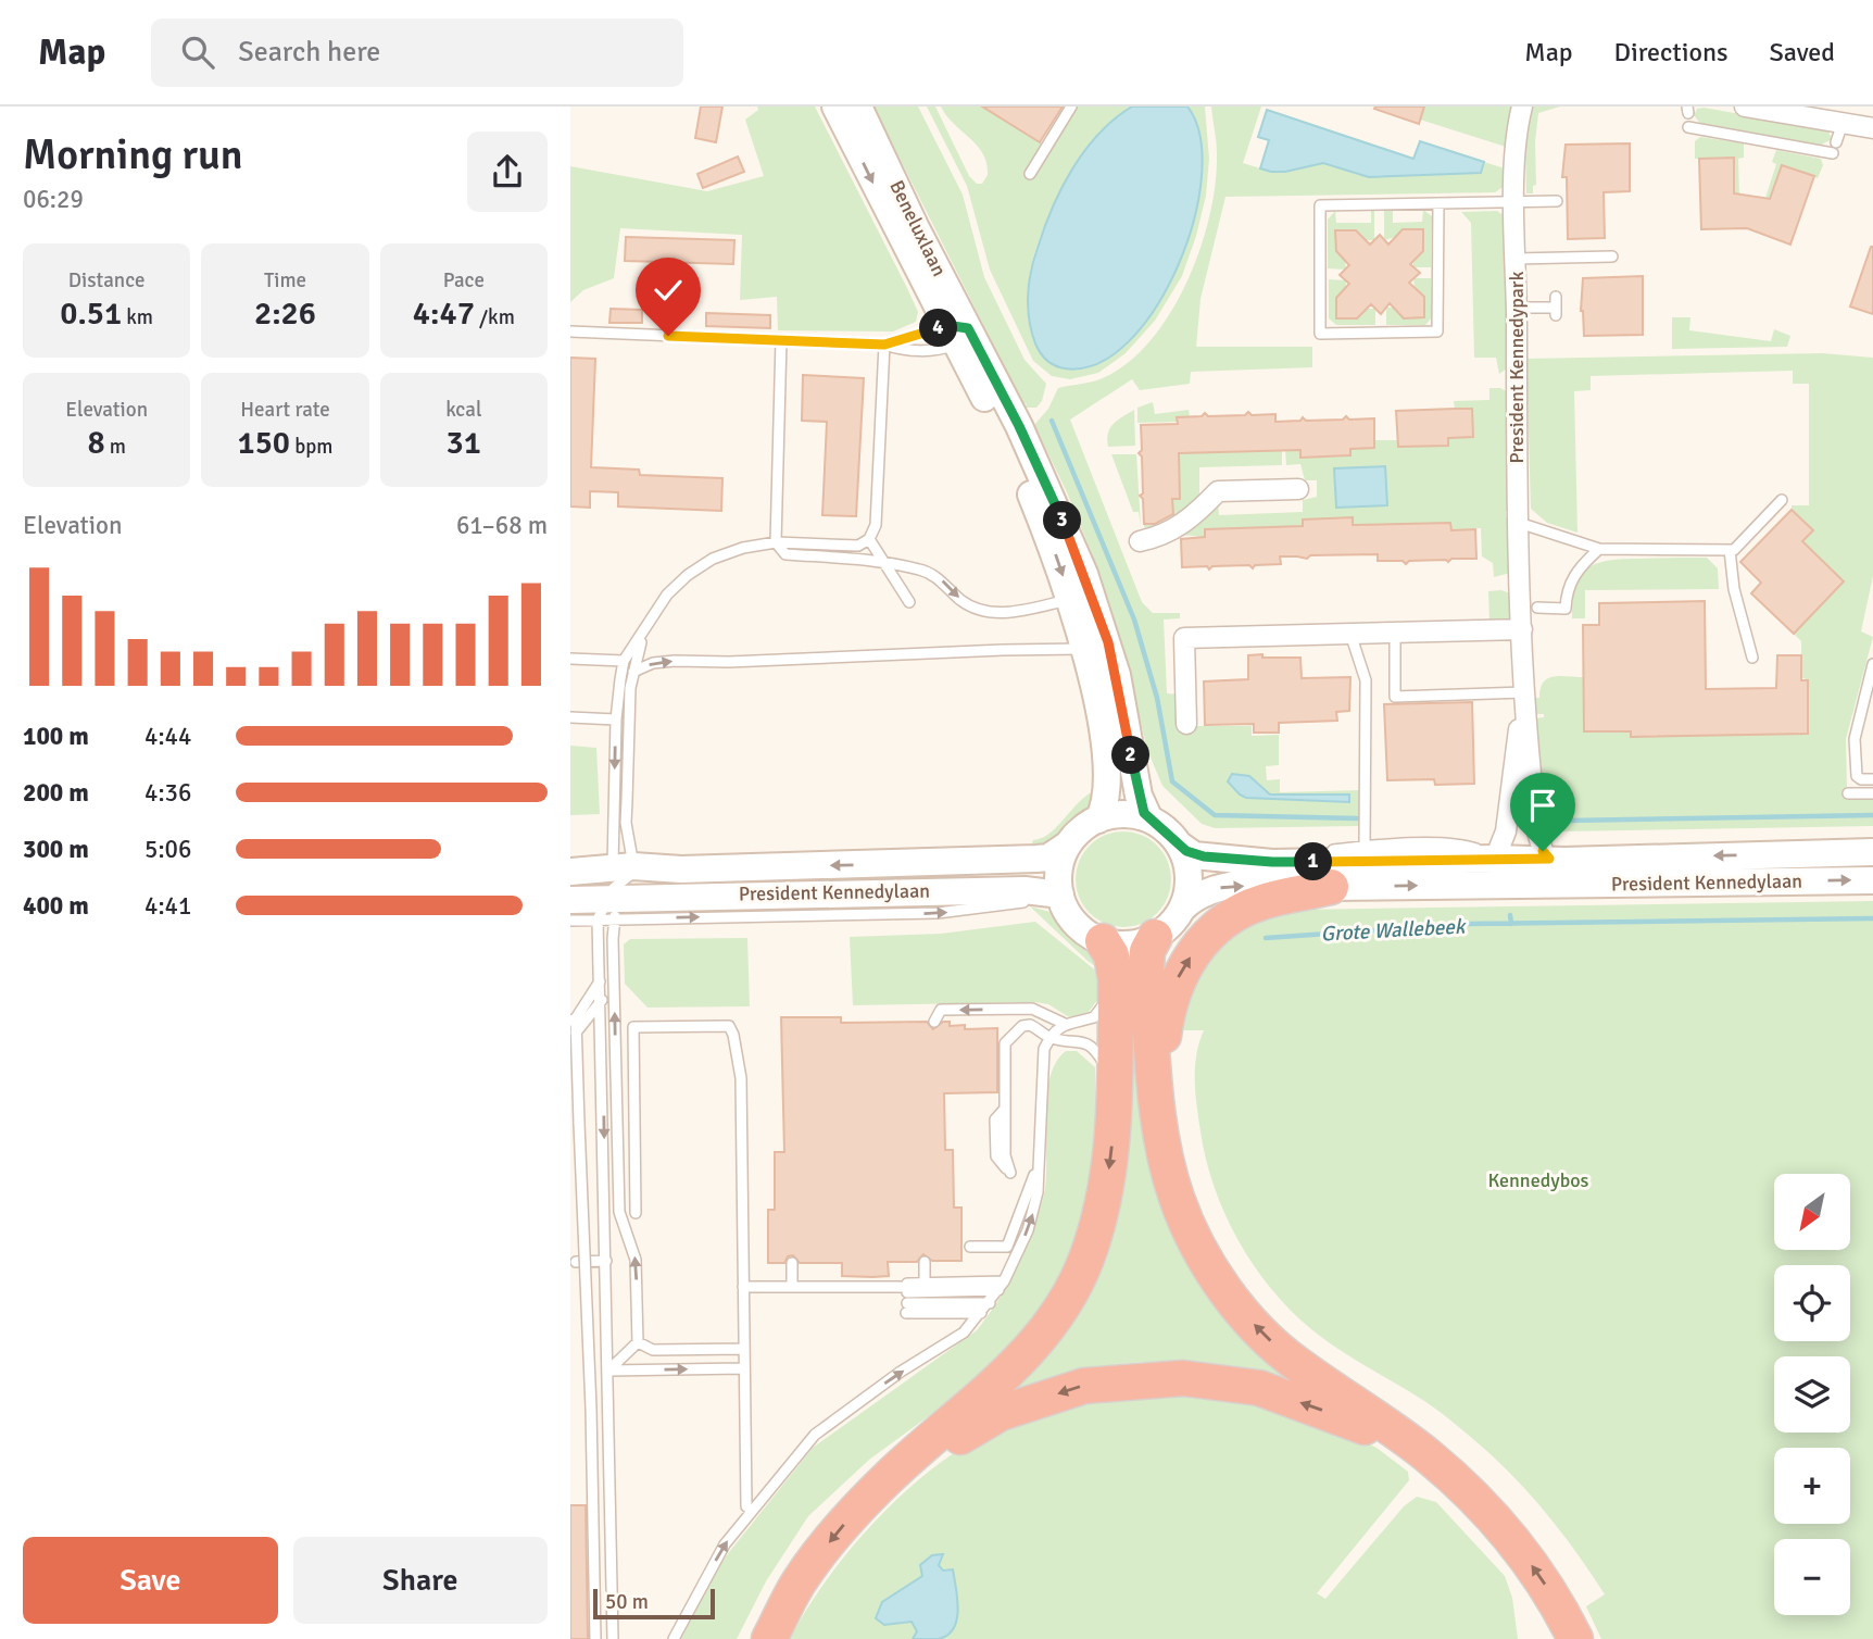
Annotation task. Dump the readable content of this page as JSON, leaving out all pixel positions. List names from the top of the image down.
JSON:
{
  "streets": {
    "main road": ["Beneluxlaan", "President Kennedylaan"],
    "street": ["President Kennedypark"]
  },
  "crossings": [
    ["Beneluxlaan", "President Kennedylaan"],
    ["President Kennedypark", "President Kennedylaan"]
  ],
  "water": ["Grote Wallebeek"],
  "parks": ["Kennedybos"],
  "scale_bar": "50 m",
  "north": "bottom left",
  "page": {
    "header": "Map",
    "search": "Search here",
    "nav": ["Map", "Directions", "Saved"],
    "heading": ["Morning run", "06:29"],
    "stats": [
      ["Distance", "0.51 km"],
      ["Time", "2:26"],
      ["Pace", "4:47 /km"],
      ["Elevation", "8 m"],
      ["Heart rate", "150 bpm"],
      ["kcal", "31"]
    ],
    "pins": [
      "4",
      "3",
      "2",
      "1"
    ],
    "chart": ["Elevation", "61–68 m"],
    "list": [
      {
        "name": "100 m",
        "note": "4:44"
      },
      {
        "name": "200 m",
        "note": "4:36"
      },
      {
        "name": "300 m",
        "note": "5:06"
      },
      {
        "name": "400 m",
        "note": "4:41"
      }
    ],
    "map_buttons": ["+", "−"],
    "buttons": ["Save", "Share"],
    "scale": "50 m"
  }
}
